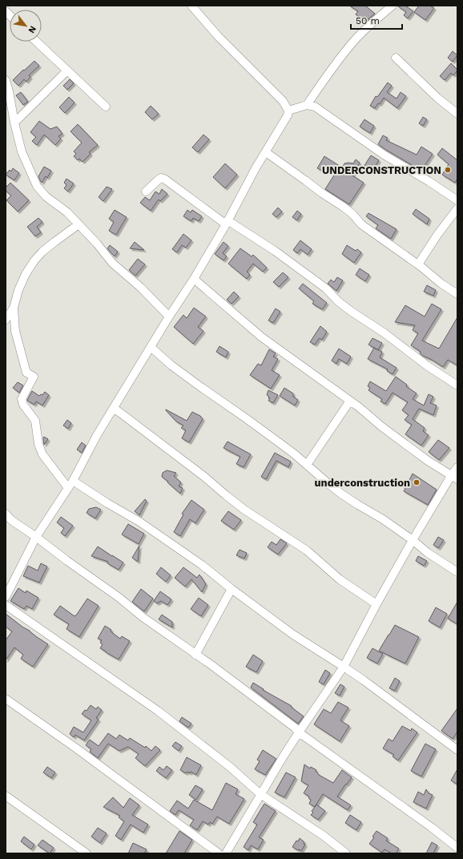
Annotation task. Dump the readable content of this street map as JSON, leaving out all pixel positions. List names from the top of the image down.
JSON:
{
  "places": ["UNDERCONSTRUCTION", "underconstruction"],
  "scale_bar": "50 m",
  "north": "bottom right"
}
